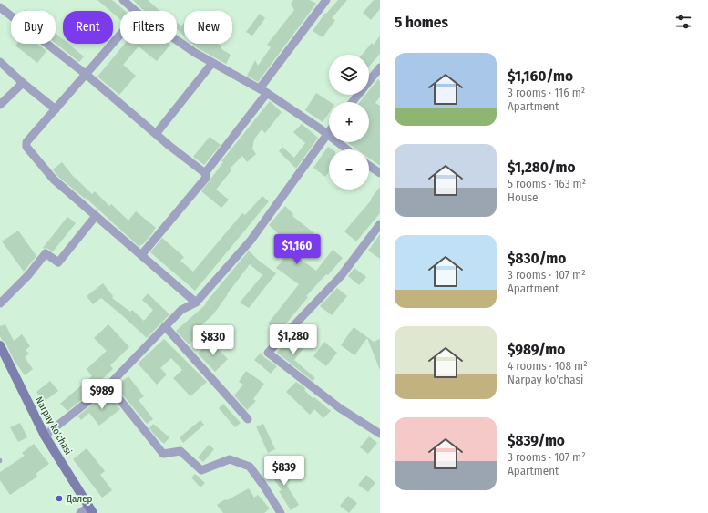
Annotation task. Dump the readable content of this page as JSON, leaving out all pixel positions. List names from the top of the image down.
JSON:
{
  "streets": {
    "main road": ["Narpay ko'chasi"]
  },
  "places": ["Далер"],
  "page": {
    "heading": "5 homes",
    "chip": [
      "Buy",
      "Rent",
      "Filters",
      "New"
    ],
    "list": [
      {
        "name": "$1,160/mo",
        "note": "3 rooms · 116 m² · Apartment"
      },
      {
        "name": "$1,280/mo",
        "note": "5 rooms · 163 m² · House"
      },
      {
        "name": "$830/mo",
        "note": "3 rooms · 107 m² · Apartment"
      },
      {
        "name": "$989/mo",
        "note": "4 rooms · 108 m² · Narpay ko'chasi"
      },
      {
        "name": "$839/mo",
        "note": "3 rooms · 107 m² · Apartment"
      }
    ],
    "map_buttons": ["+", "−"],
    "price": [
      "$1,160",
      "$1,280",
      "$830",
      "$989",
      "$839"
    ]
  }
}
